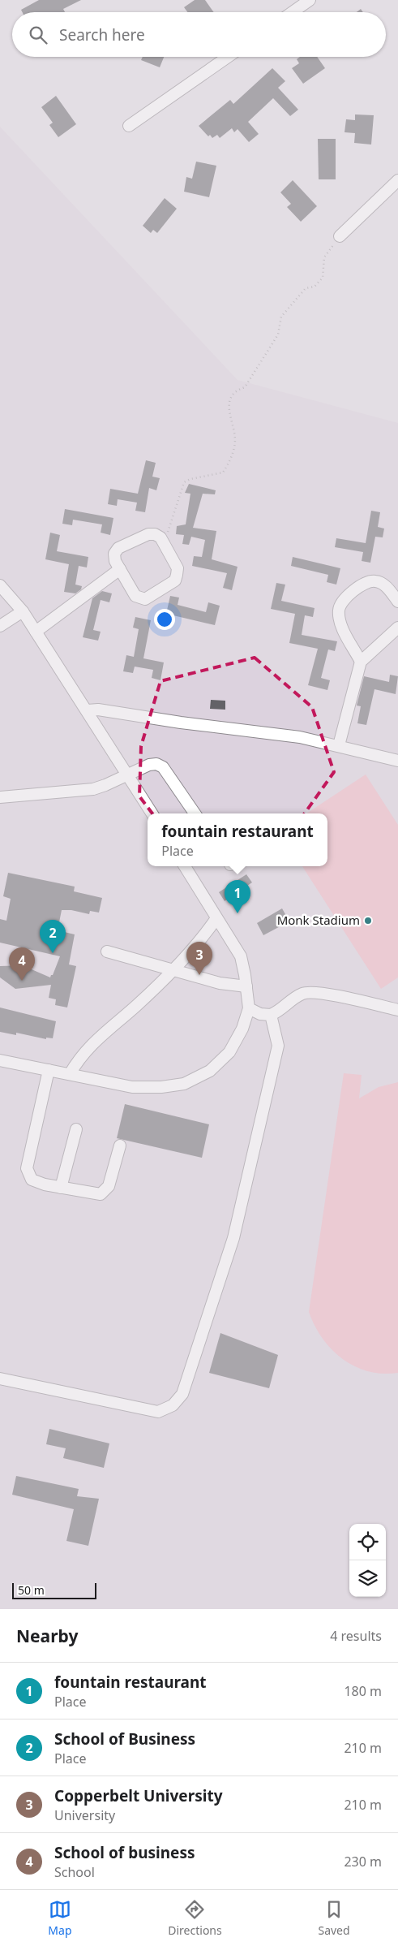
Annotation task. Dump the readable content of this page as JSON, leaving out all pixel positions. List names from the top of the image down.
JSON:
{
  "places": ["Monk Stadium"],
  "scale_bar": "50 m",
  "page": {
    "search": "Search here",
    "popup": ["fountain restaurant", "Place"],
    "pins": [
      "1",
      "2",
      "3",
      "4"
    ],
    "scale": "50 m",
    "heading": ["Nearby", "4 results"],
    "list": [
      {
        "mark": "1",
        "name": "fountain restaurant",
        "note": "Place",
        "value": "180 m"
      },
      {
        "mark": "2",
        "name": "School of Business",
        "note": "Place",
        "value": "210 m"
      },
      {
        "mark": "3",
        "name": "Copperbelt University",
        "note": "University",
        "value": "210 m"
      },
      {
        "mark": "4",
        "name": "School of business",
        "note": "School",
        "value": "230 m"
      }
    ],
    "nav": ["Map", "Directions", "Saved"]
  }
}
